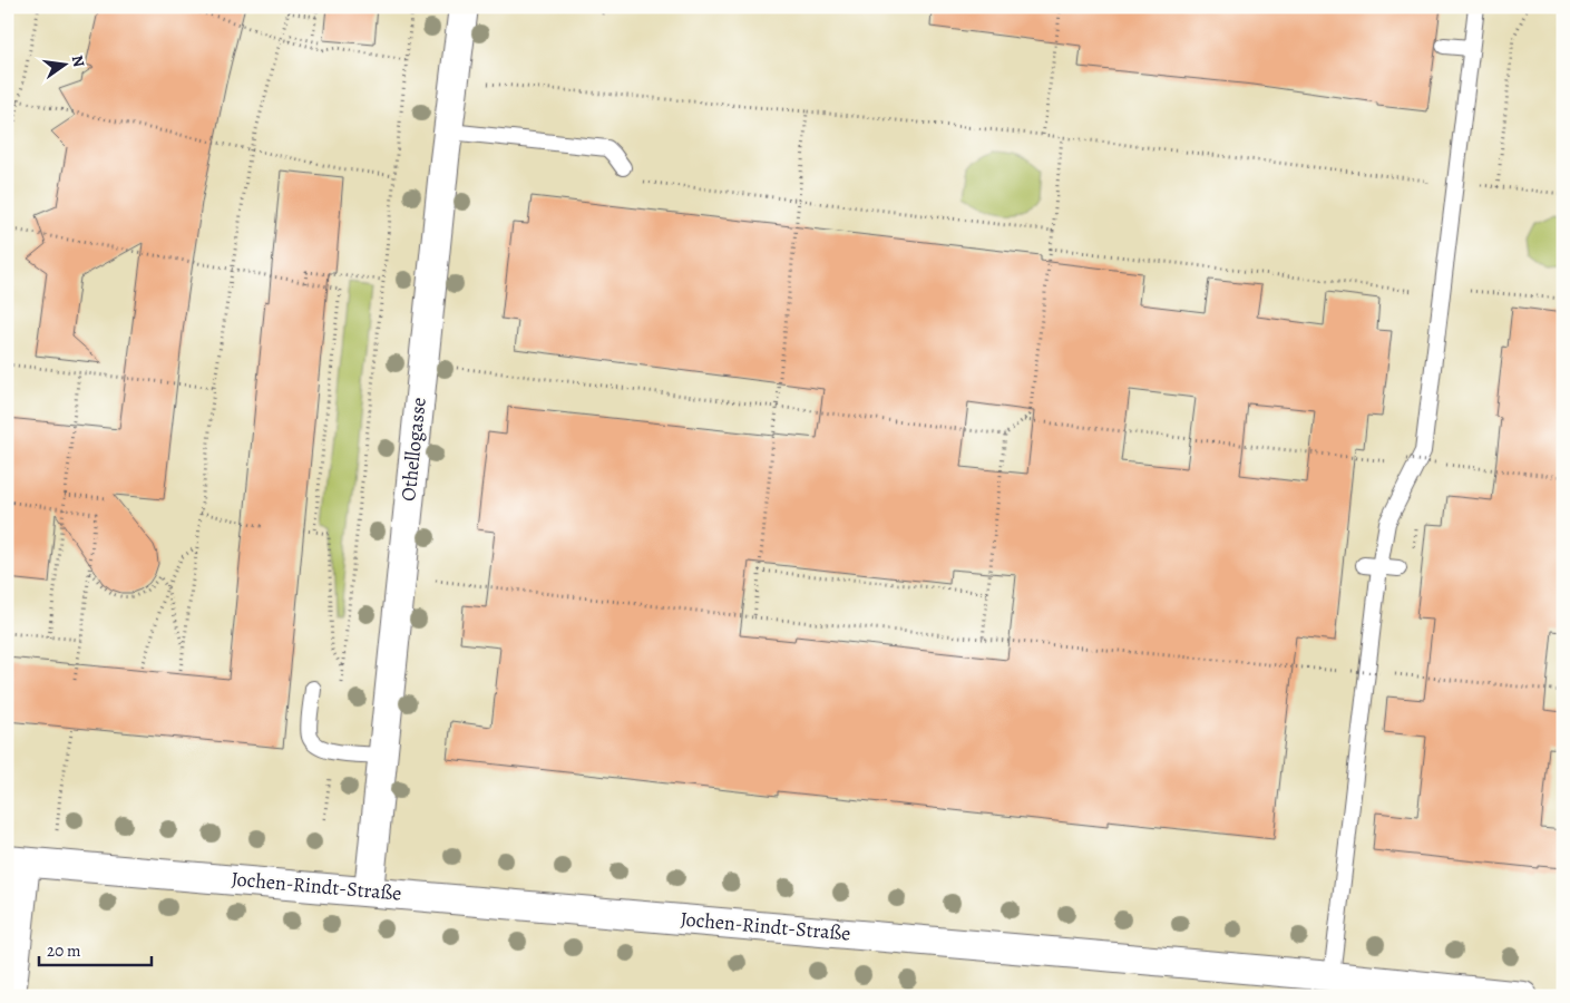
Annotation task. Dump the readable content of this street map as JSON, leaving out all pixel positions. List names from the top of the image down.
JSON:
{
  "streets": {
    "street": ["Othellogasse", "Jochen-Rindt-Straße"]
  },
  "crossings": [
    ["Othellogasse", "Jochen-Rindt-Straße"]
  ],
  "scale_bar": "20 m",
  "north": "right"
}
